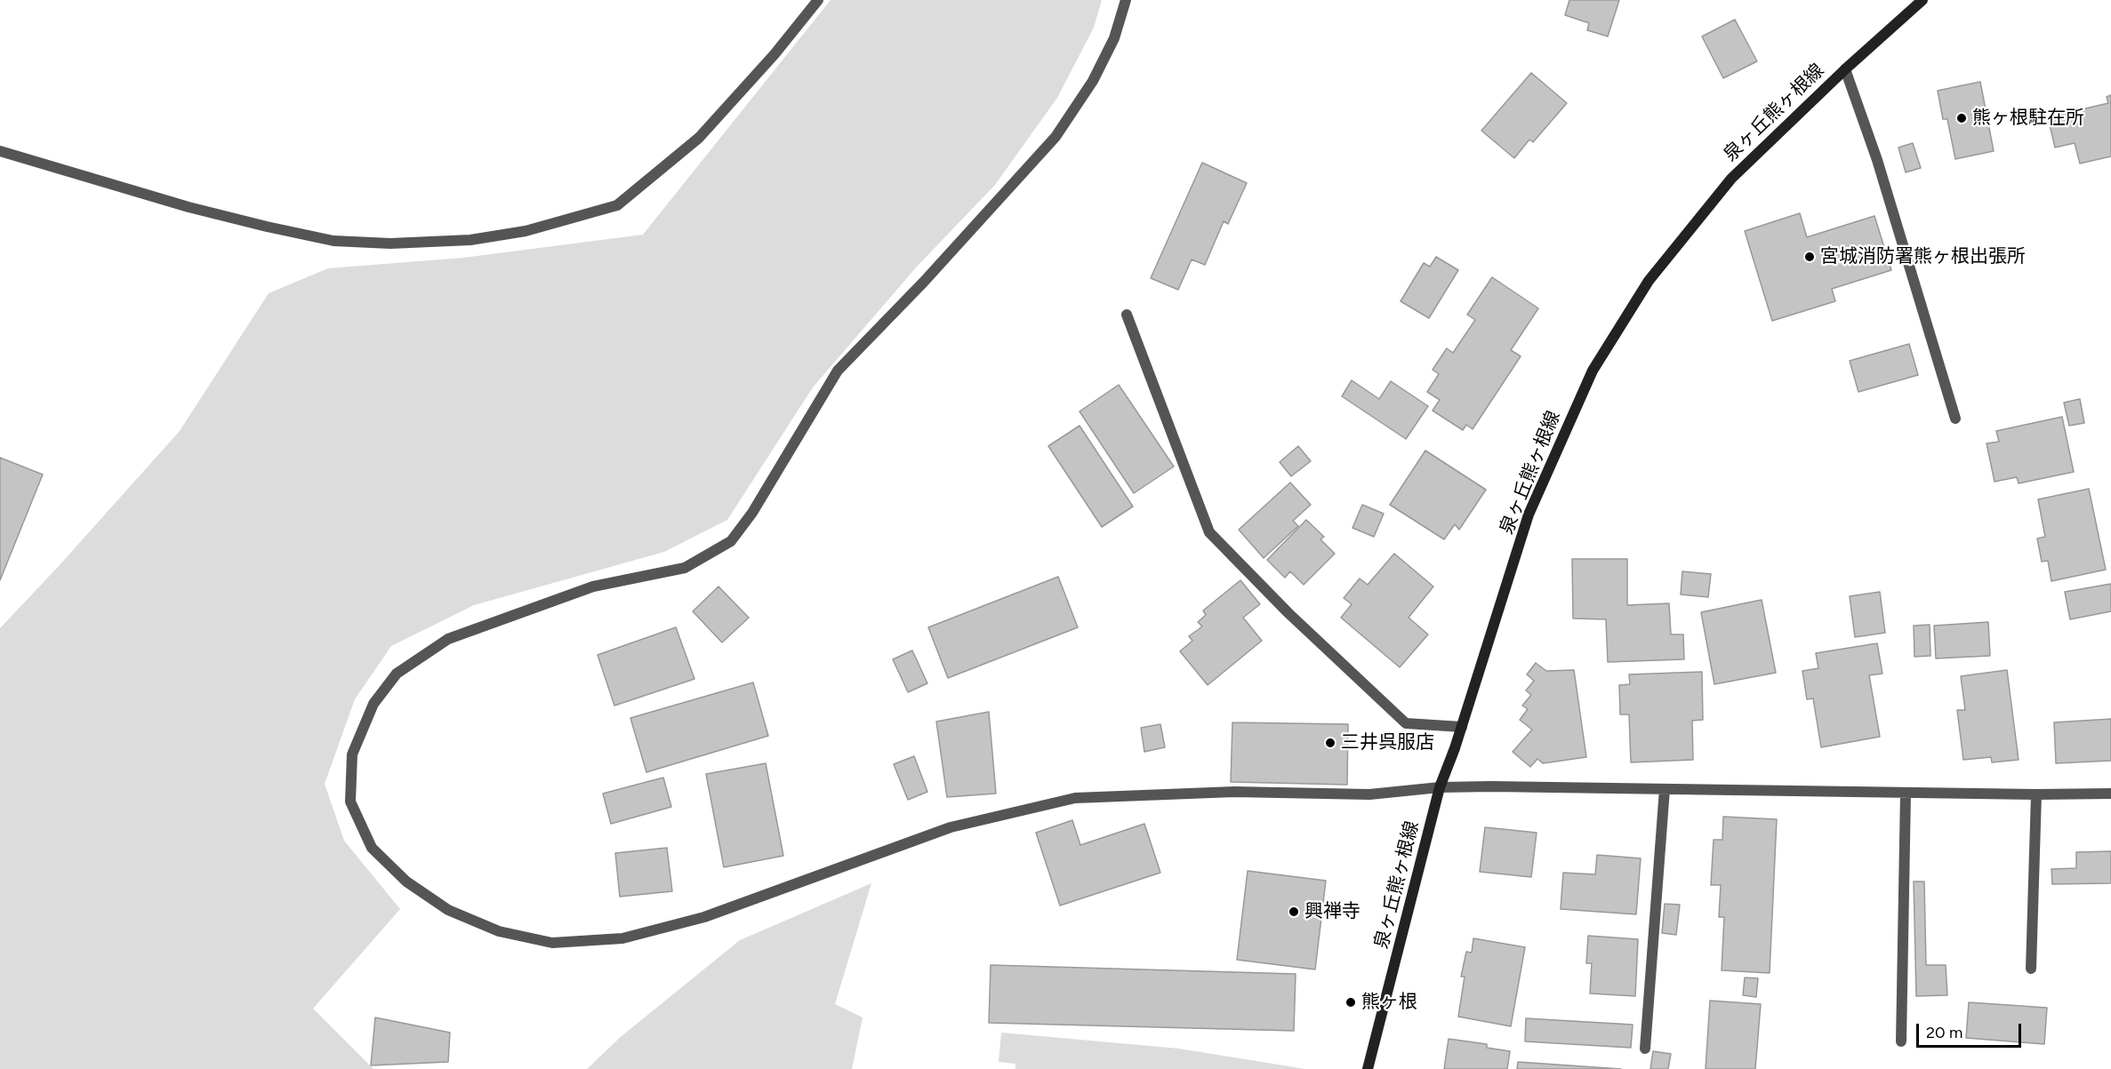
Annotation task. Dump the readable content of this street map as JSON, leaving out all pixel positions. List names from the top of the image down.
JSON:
{
  "streets": {
    "main road": ["泉ヶ丘熊ヶ根線"]
  },
  "places": [
    "熊ヶ根駐在所",
    "宮城消防署熊ヶ根出張所",
    "三井呉服店",
    "興禅寺",
    "熊ヶ根"
  ],
  "scale_bar": "20 m"
}
